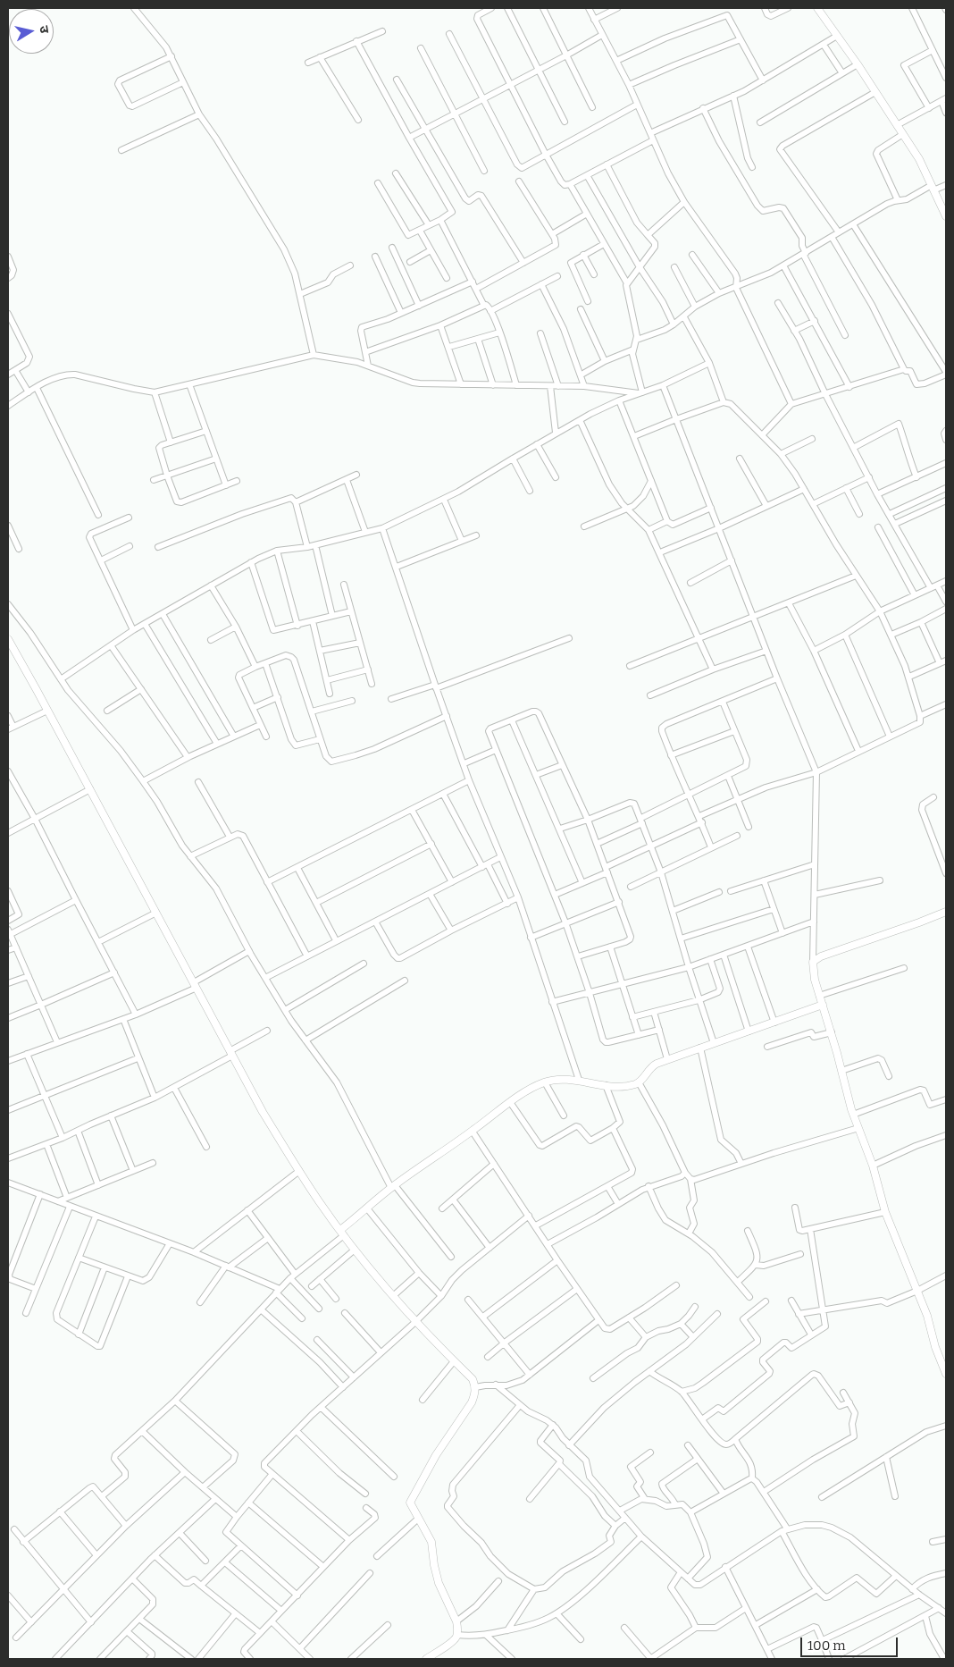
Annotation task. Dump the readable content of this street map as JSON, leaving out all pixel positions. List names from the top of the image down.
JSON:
{
  "scale_bar": "100 m",
  "north": "right"
}
